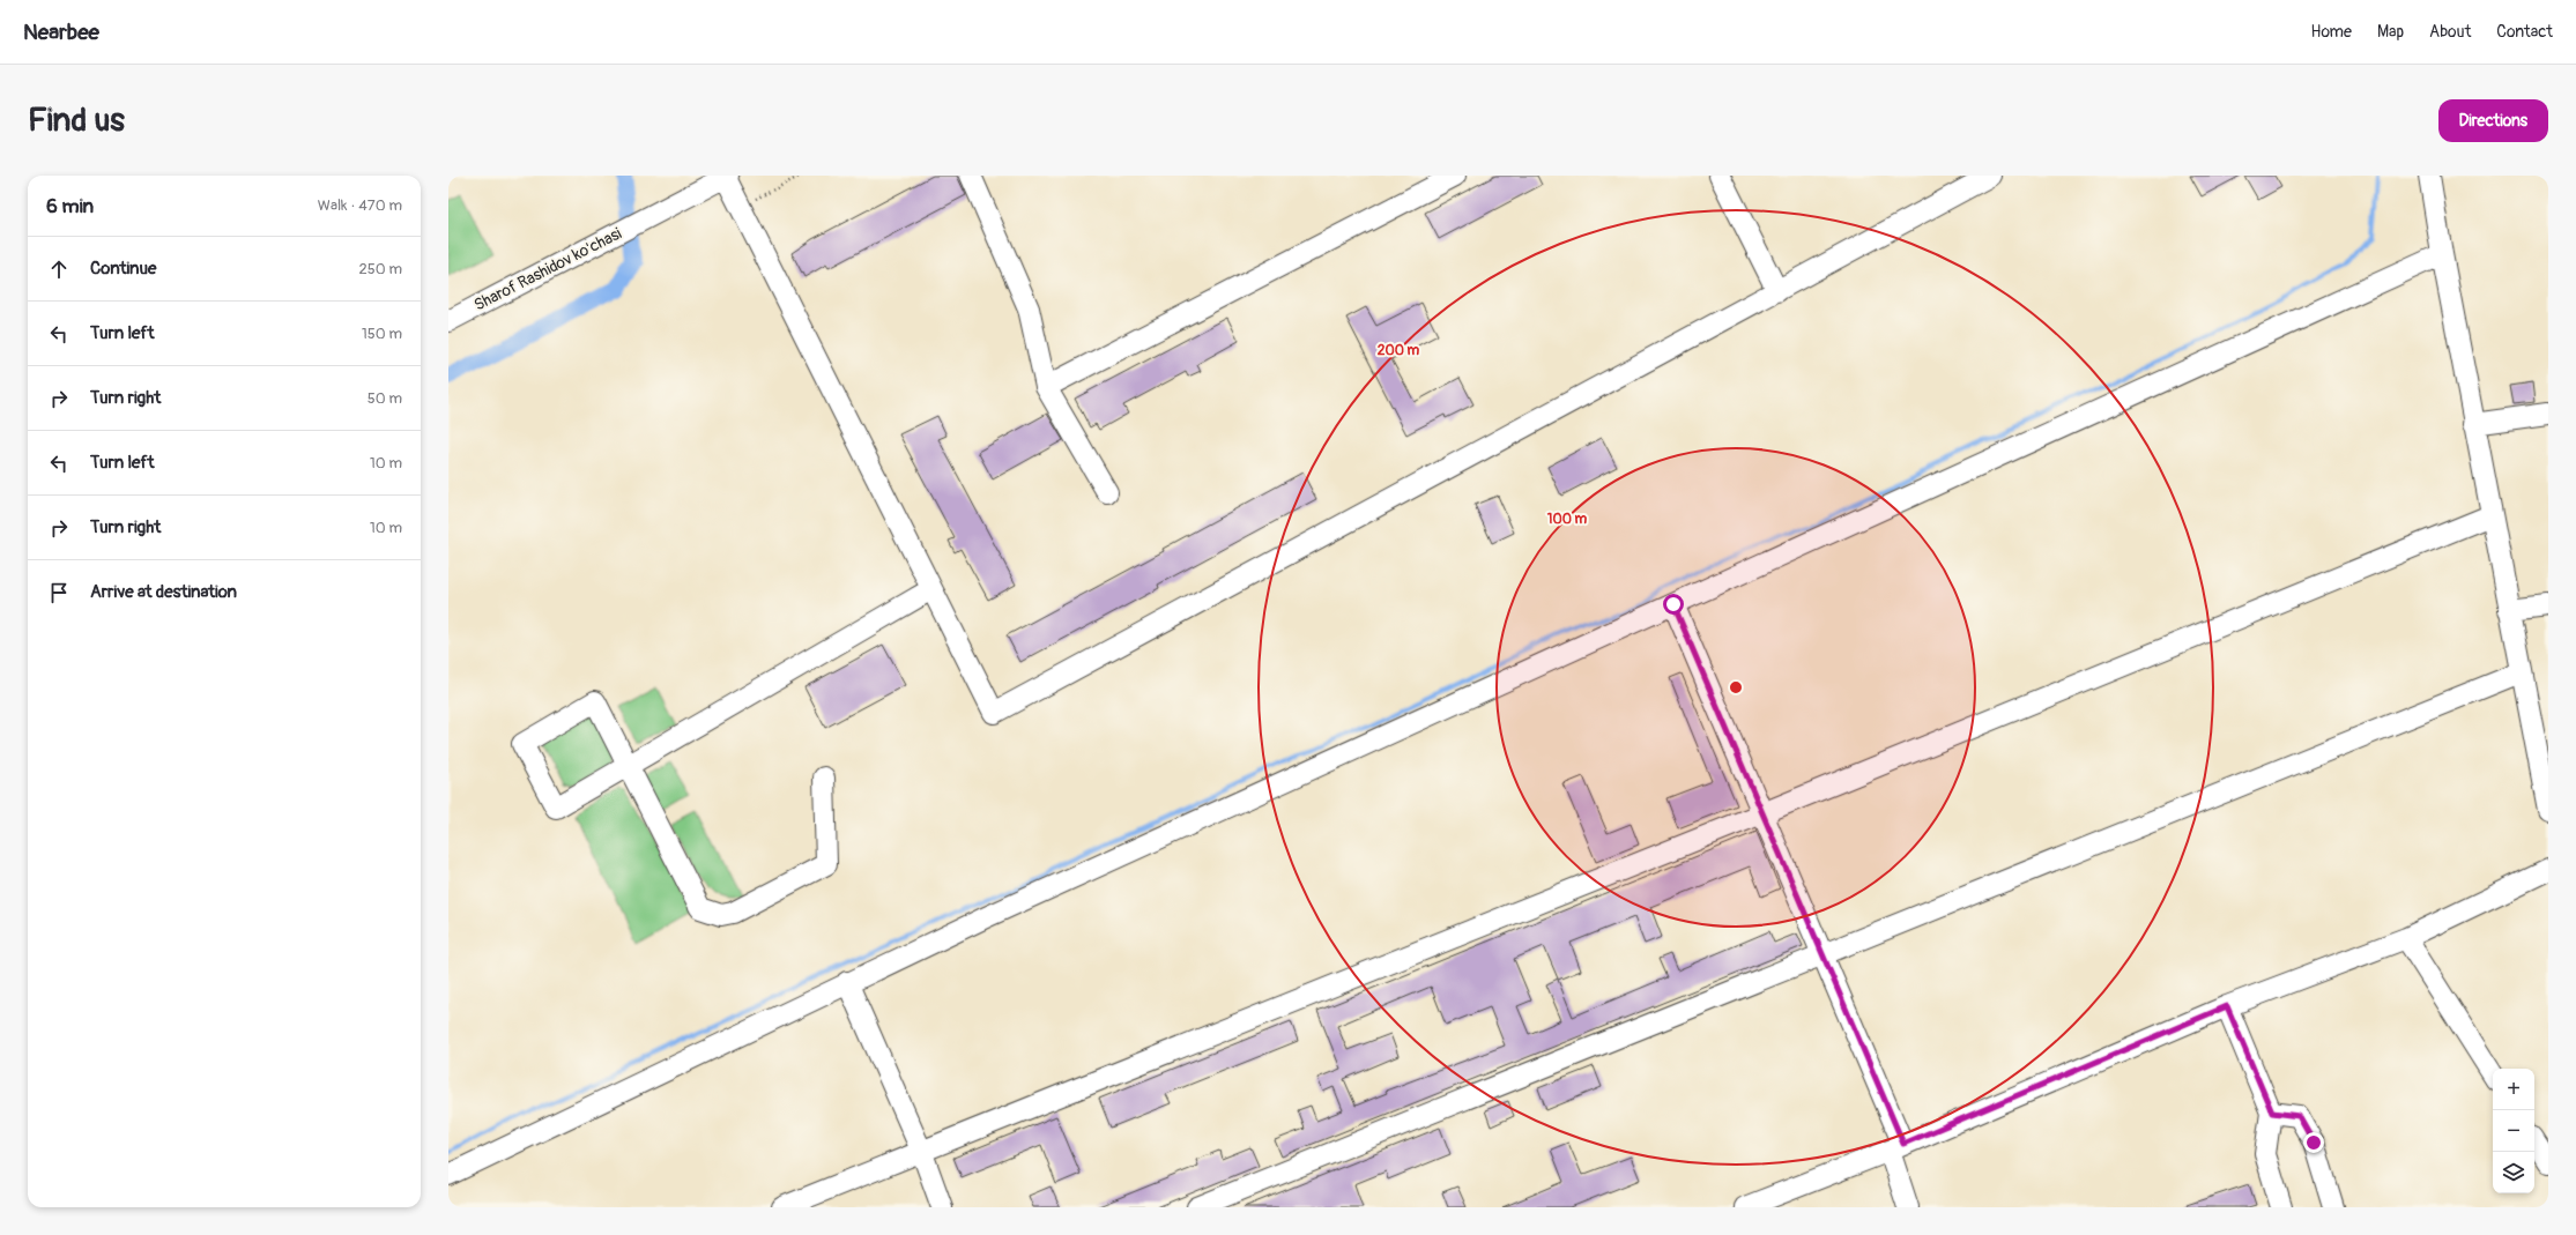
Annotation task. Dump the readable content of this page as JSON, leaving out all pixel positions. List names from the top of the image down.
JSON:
{
  "streets": {
    "street": ["Sharof Rashidov ko'chasi"]
  },
  "page": {
    "header": "Nearbee",
    "nav": [
      "Home",
      "Map",
      "About",
      "Contact"
    ],
    "buttons": "Directions",
    "title": "Find us",
    "heading": ["6 min", "Walk · 470 m"],
    "list": [
      ["Continue", "250 m"],
      ["Turn left", "150 m"],
      ["Turn right", "50 m"],
      ["Turn left", "10 m"],
      ["Turn right", "10 m"],
      "Arrive at destination"
    ],
    "map_buttons": ["+", "−"]
  },
  "rings": ["200 m", "100 m"]
}
